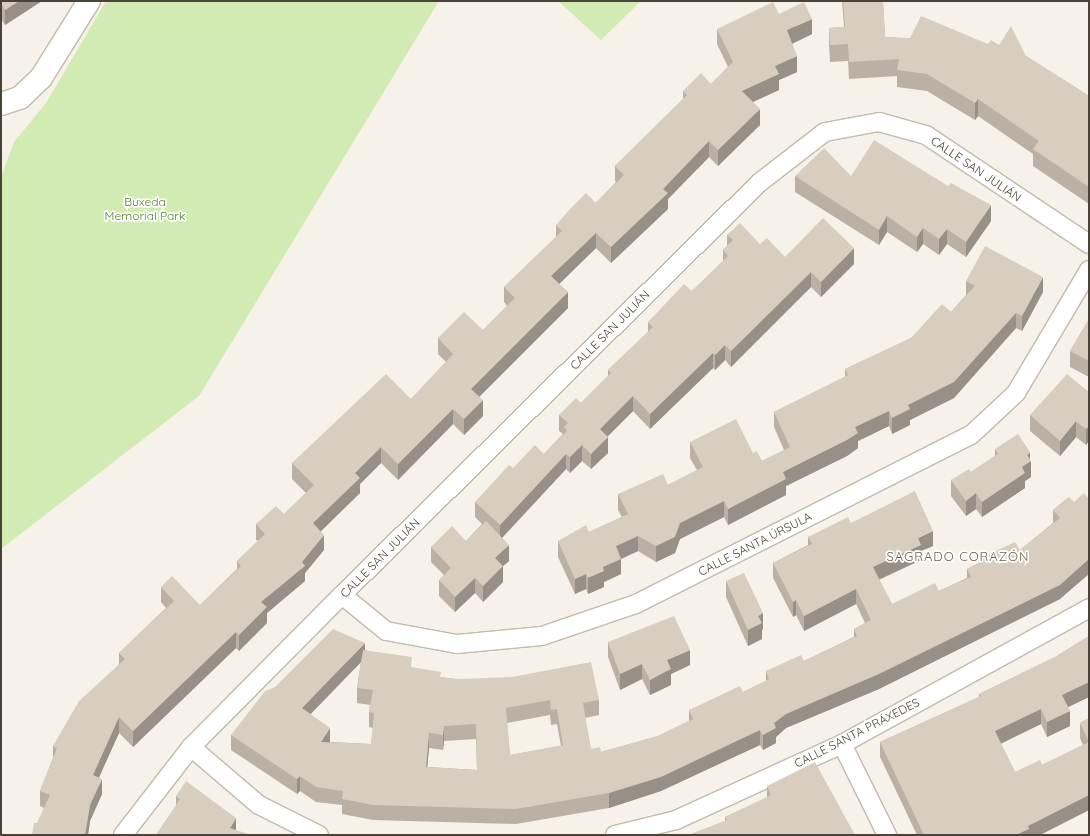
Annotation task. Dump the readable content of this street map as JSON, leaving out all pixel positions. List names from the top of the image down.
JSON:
{
  "streets": {
    "street": ["CALLE SAN JULIÁN", "CALLE SANTA ÚRSULA", "CALLE SANTA PRÁXEDES"]
  },
  "crossings": [
    ["CALLE SAN JULIÁN", "CALLE SANTA ÚRSULA"]
  ],
  "districts": ["SAGRADO CORAZÓN"],
  "parks": ["Buxeda Memorial Park"]
}
